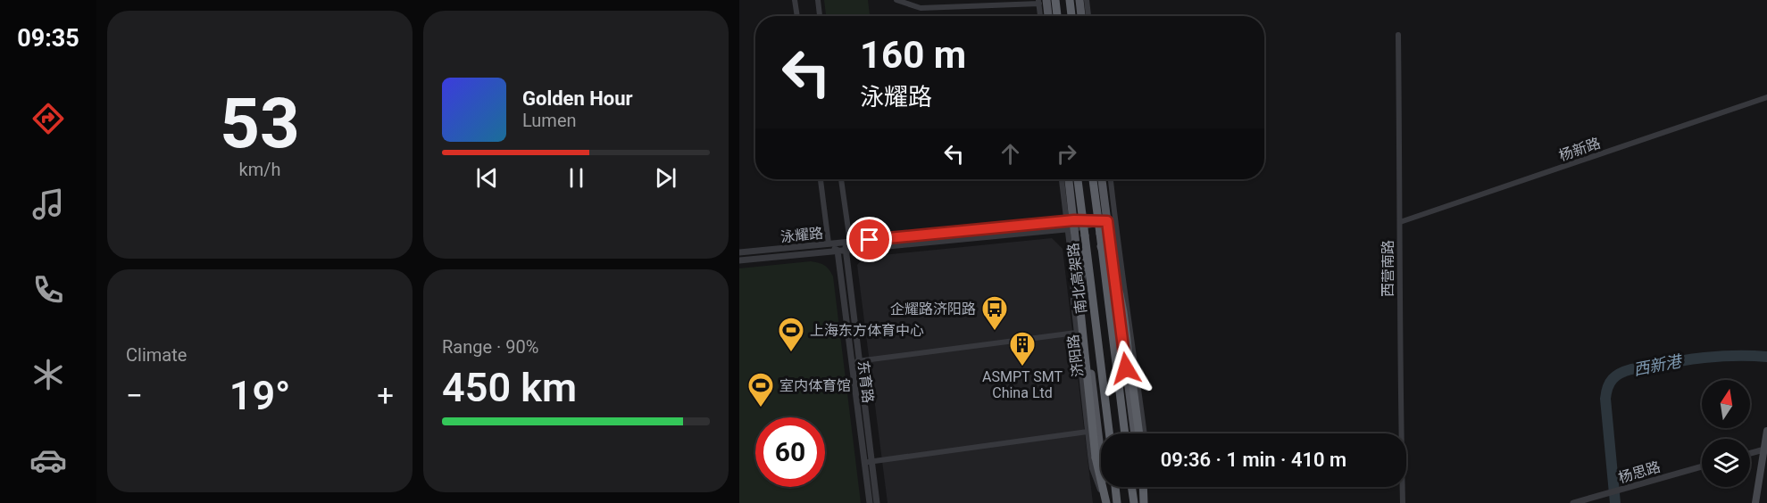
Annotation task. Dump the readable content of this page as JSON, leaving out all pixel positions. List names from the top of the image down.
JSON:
{
  "streets": {
    "highway": ["南北高架路"],
    "main road": ["济阳路"],
    "street": [
      "杨新路",
      "泳耀路",
      "西营南路",
      "东育路",
      "杨思路"
    ]
  },
  "crossings": [
    ["杨新路", "西营南路"],
    ["泳耀路", "济阳路"],
    ["泳耀路", "东育路"]
  ],
  "water": ["西新港"],
  "places": {
    "bus stop": ["企耀路济阳路"],
    "sports": ["上海东方体育中心", "室内体育馆"],
    "building": ["ASMPT SMT China Ltd"]
  },
  "north": "top",
  "page": {
    "tabs": "09:35",
    "tile": [
      ["53", "km/h"],
      "Climate",
      ["Range · 90%", "450 km"]
    ],
    "turn": ["160 m", "泳耀路"],
    "song": ["Golden Hour", "Lumen"],
    "heat": ["−", "19°", "+"],
    "limit": "60",
    "trip": "09:36 · 1 min · 410 m"
  }
}
